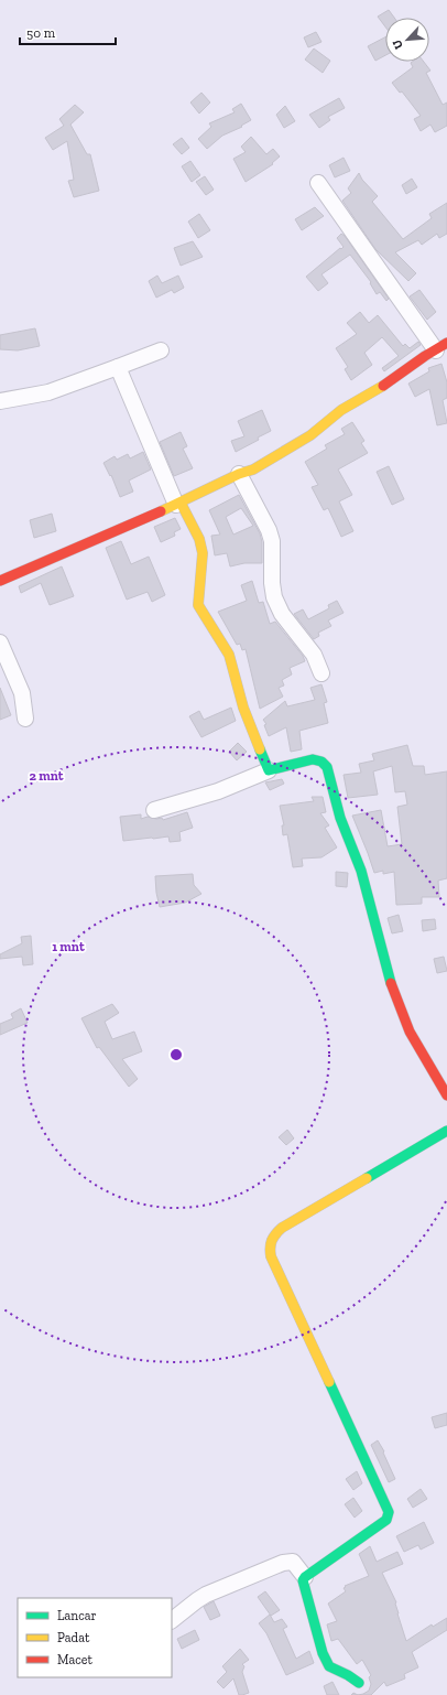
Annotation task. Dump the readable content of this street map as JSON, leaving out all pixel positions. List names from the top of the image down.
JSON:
{
  "legend": ["Lancar", "Padat", "Macet"],
  "scale_bar": "50 m",
  "north": "bottom left",
  "rings": ["2 mnt", "1 mnt"]
}
